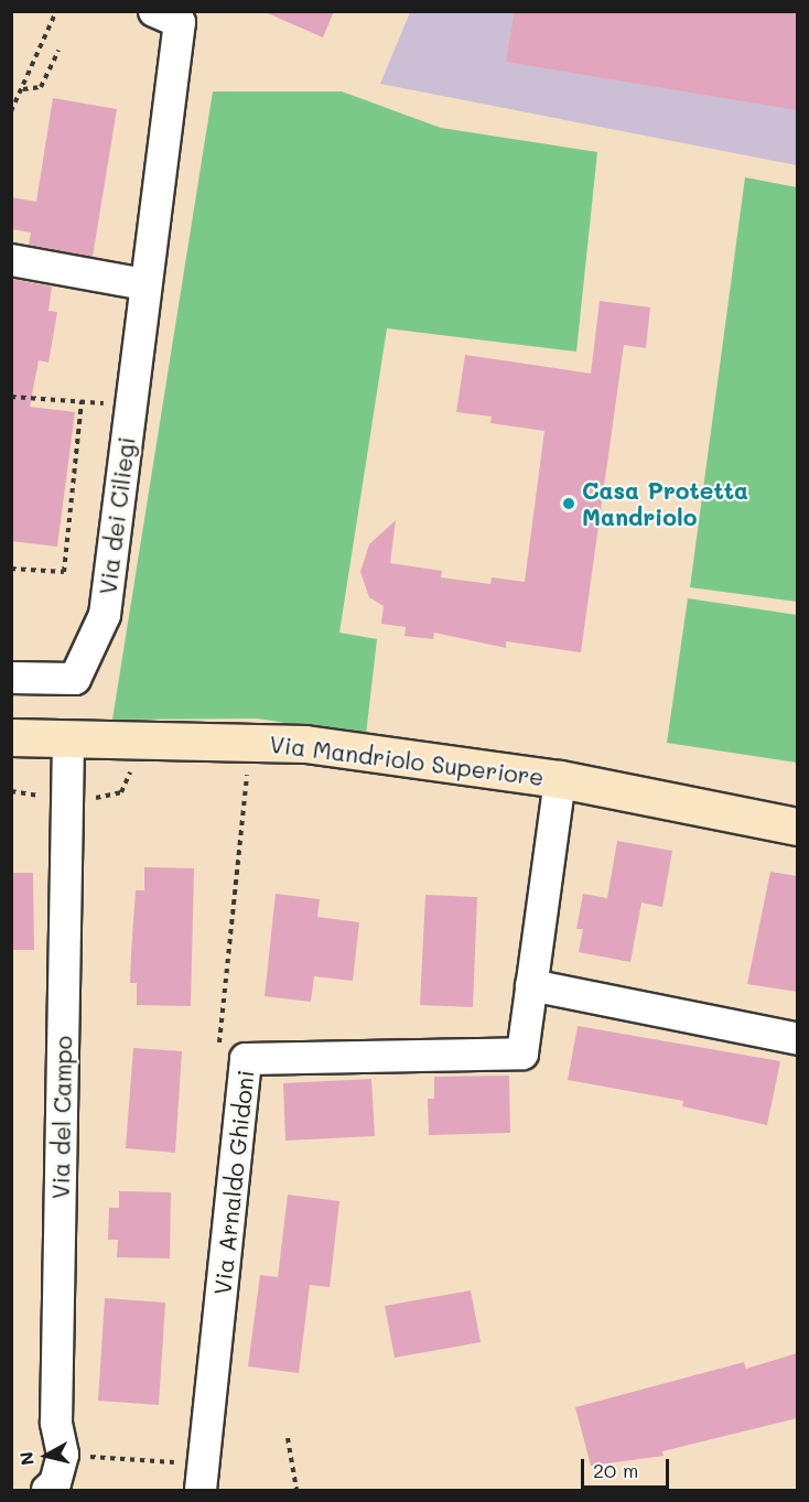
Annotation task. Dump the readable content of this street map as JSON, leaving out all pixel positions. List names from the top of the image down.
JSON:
{
  "streets": {
    "street": [
      "Via dei Ciliegi",
      "Via Mandriolo Superiore",
      "Via del Campo",
      "Via Arnaldo Ghidoni"
    ]
  },
  "crossings": [
    ["Via Mandriolo Superiore", "Via del Campo"],
    ["Via Mandriolo Superiore", "Via Arnaldo Ghidoni"]
  ],
  "places": ["Casa Protetta Mandriolo"],
  "scale_bar": "20 m",
  "north": "left"
}
